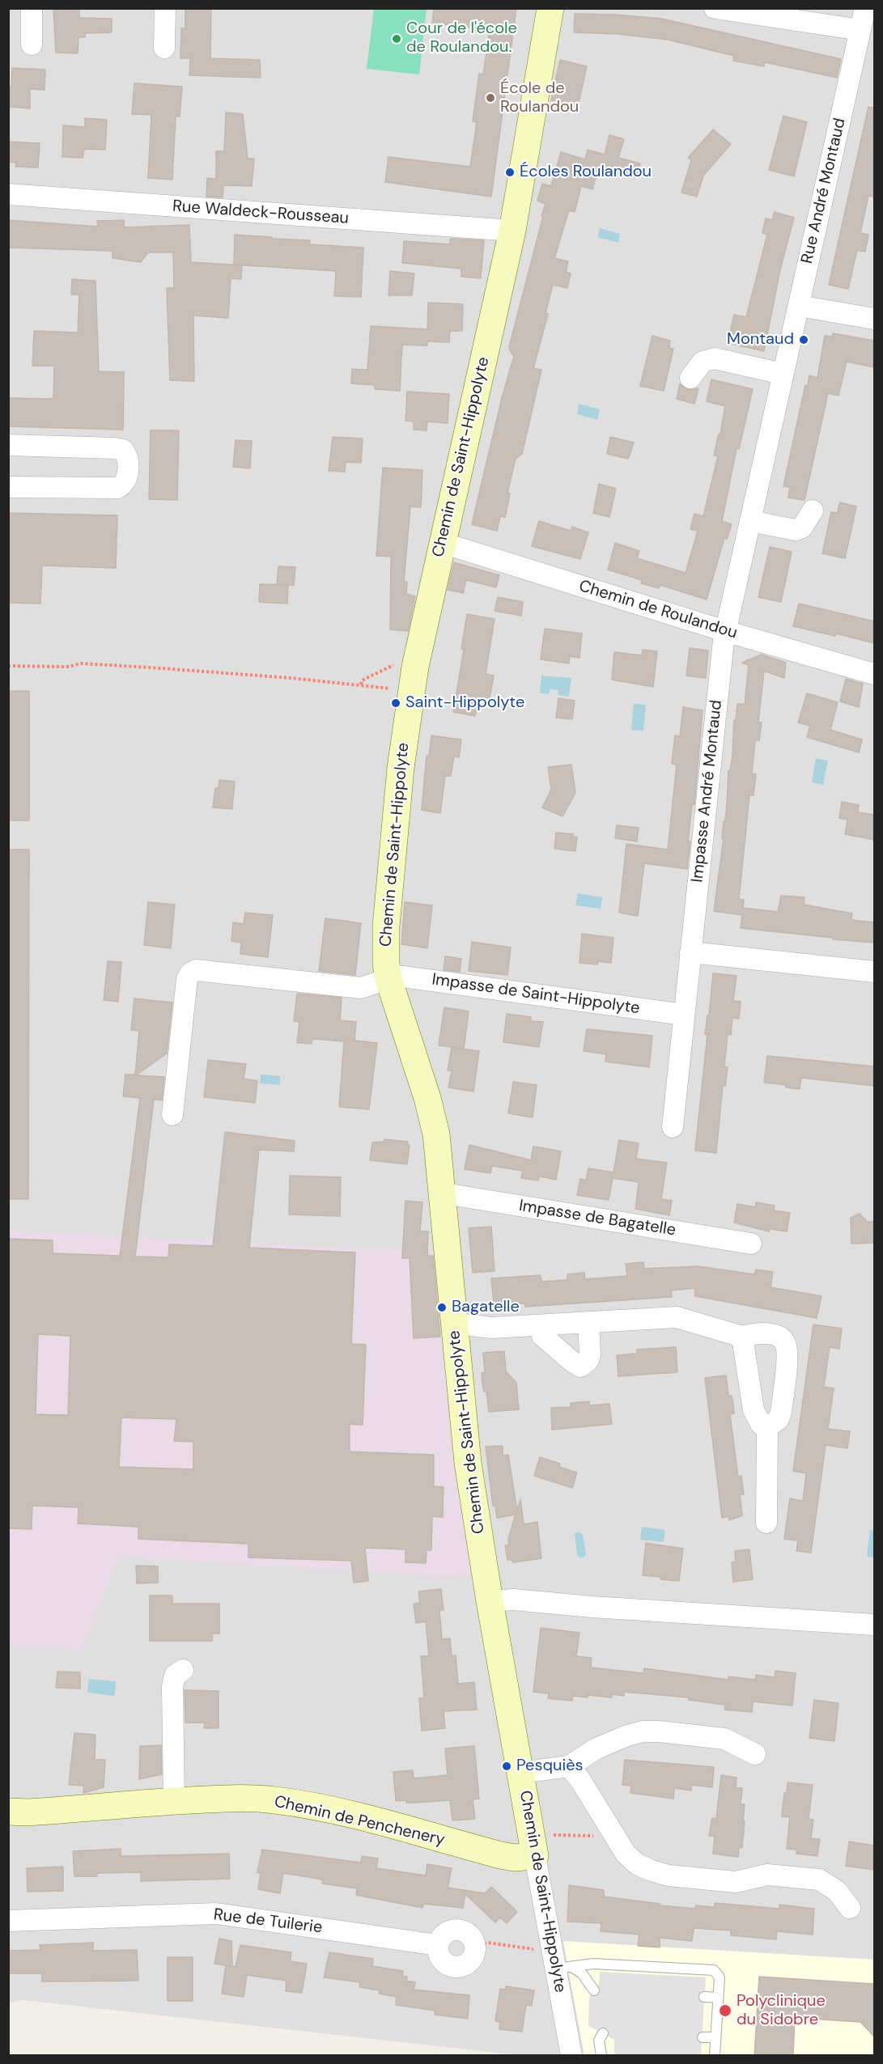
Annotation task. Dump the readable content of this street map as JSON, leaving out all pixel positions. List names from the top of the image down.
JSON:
{
  "streets": {
    "street": [
      "Rue André Montaud",
      "Rue Waldeck-Rousseau",
      "Chemin de Saint-Hippolyte",
      "Chemin de Roulandou",
      "Impasse André Montaud",
      "Impasse de Saint-Hippolyte",
      "Impasse de Bagatelle",
      "Chemin de Penchenery",
      "Rue de Tuilerie"
    ]
  },
  "crossings": [
    ["Rue André Montaud", "Chemin de Roulandou"],
    ["Rue André Montaud", "Impasse André Montaud"],
    ["Rue Waldeck-Rousseau", "Chemin de Saint-Hippolyte"],
    ["Chemin de Saint-Hippolyte", "Chemin de Roulandou"],
    ["Chemin de Saint-Hippolyte", "Impasse de Saint-Hippolyte"],
    ["Chemin de Saint-Hippolyte", "Impasse de Bagatelle"],
    ["Chemin de Saint-Hippolyte", "Chemin de Penchenery"],
    ["Chemin de Roulandou", "Impasse André Montaud"],
    ["Impasse André Montaud", "Impasse de Saint-Hippolyte"]
  ],
  "places": [
    "Cour de l'école de Roulandou.",
    "École de Roulandou",
    "Écoles Roulandou",
    "Montaud",
    "Saint-Hippolyte",
    "Bagatelle",
    "Pesquiès",
    "Polyclinique du Sidobre"
  ]
}
